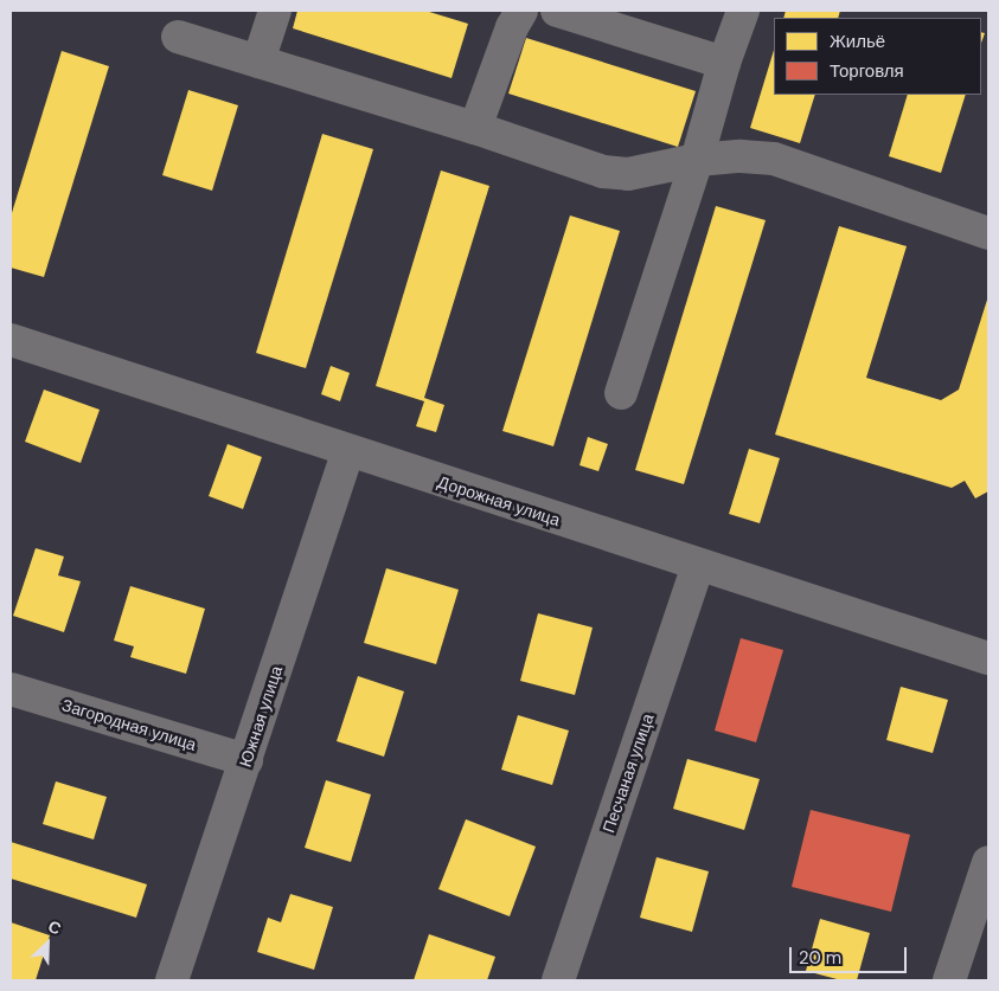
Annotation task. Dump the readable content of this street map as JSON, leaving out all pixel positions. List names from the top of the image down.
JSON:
{
  "streets": {
    "street": [
      "Дорожная улица",
      "Южная улица",
      "Загородная улица",
      "Песчаная улица"
    ]
  },
  "crossings": [
    ["Дорожная улица", "Южная улица"],
    ["Дорожная улица", "Песчаная улица"],
    ["Южная улица", "Загородная улица"]
  ],
  "legend": ["Жильё", "Торговля"],
  "scale_bar": "20 m",
  "north": "top right"
}
